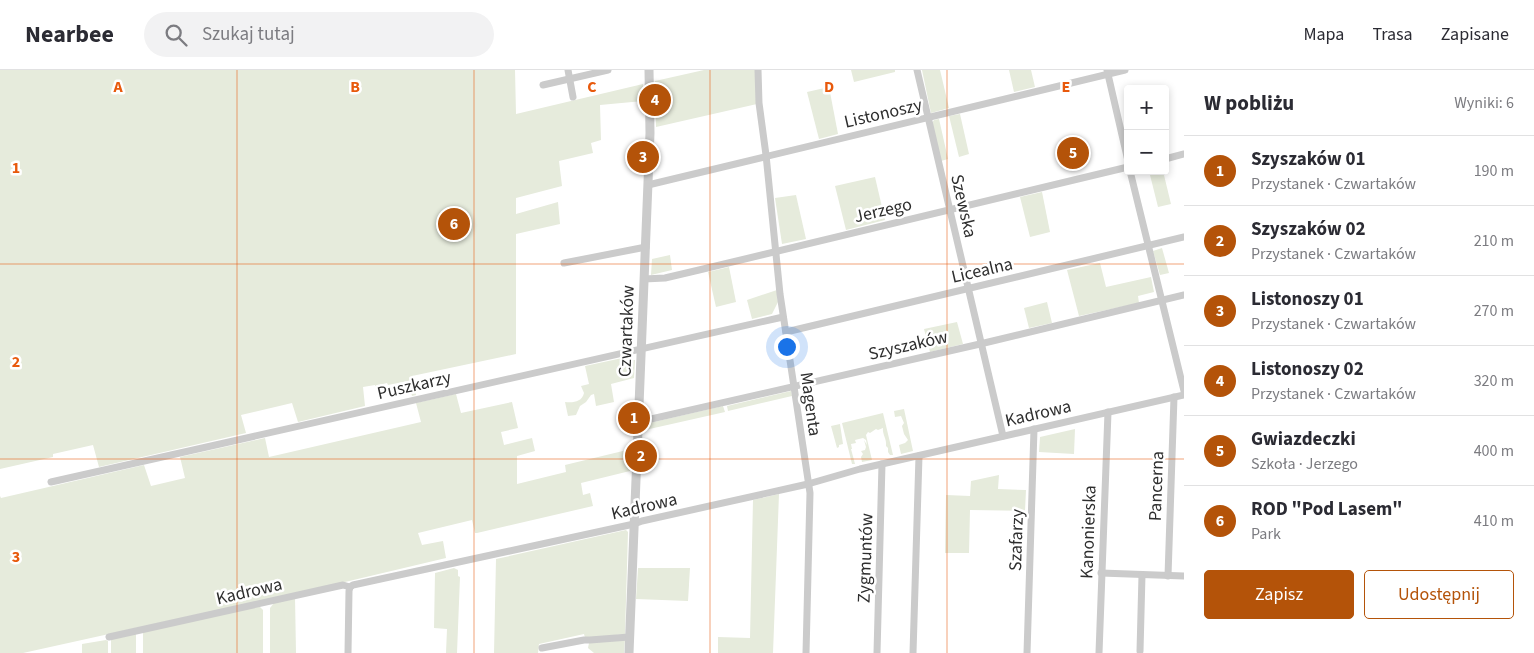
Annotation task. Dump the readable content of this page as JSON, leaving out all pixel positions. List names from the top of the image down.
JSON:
{
  "streets": {
    "street": [
      "Listonoszy",
      "Szewska",
      "Jerzego",
      "Licealna",
      "Czwartaków",
      "Szyszaków",
      "Puszkarzy",
      "Magenta",
      "Kadrowa",
      "Pancerna",
      "Kanonierska",
      "Szafarzy",
      "Zygmuntów"
    ]
  },
  "crossings": [
    ["Listonoszy", "Szewska"],
    ["Listonoszy", "Czwartaków"],
    ["Listonoszy", "Magenta"],
    ["Szewska", "Jerzego"],
    ["Szewska", "Licealna"],
    ["Szewska", "Szyszaków"],
    ["Szewska", "Kadrowa"],
    ["Jerzego", "Czwartaków"],
    ["Jerzego", "Magenta"],
    ["Licealna", "Magenta"],
    ["Czwartaków", "Szyszaków"],
    ["Czwartaków", "Puszkarzy"],
    ["Czwartaków", "Kadrowa"],
    ["Szyszaków", "Magenta"],
    ["Puszkarzy", "Magenta"],
    ["Magenta", "Kadrowa"],
    ["Kadrowa", "Pancerna"],
    ["Kadrowa", "Kanonierska"],
    ["Kadrowa", "Szafarzy"],
    ["Kadrowa", "Zygmuntów"]
  ],
  "page": {
    "header": "Nearbee",
    "search": "Szukaj tutaj",
    "nav": ["Mapa", "Trasa", "Zapisane"],
    "heading": ["W pobliżu", "Wyniki: 6"],
    "pins": [
      "4",
      "5",
      "3",
      "6",
      "1",
      "2"
    ],
    "map_buttons": ["+", "−"],
    "list": [
      {
        "mark": "1",
        "name": "Szyszaków 01",
        "note": "Przystanek · Czwartaków",
        "value": "190 m"
      },
      {
        "mark": "2",
        "name": "Szyszaków 02",
        "note": "Przystanek · Czwartaków",
        "value": "210 m"
      },
      {
        "mark": "3",
        "name": "Listonoszy 01",
        "note": "Przystanek · Czwartaków",
        "value": "270 m"
      },
      {
        "mark": "4",
        "name": "Listonoszy 02",
        "note": "Przystanek · Czwartaków",
        "value": "320 m"
      },
      {
        "mark": "5",
        "name": "Gwiazdeczki",
        "note": "Szkoła · Jerzego",
        "value": "400 m"
      },
      {
        "mark": "6",
        "name": "ROD \"Pod Lasem\"",
        "note": "Park",
        "value": "410 m"
      }
    ],
    "buttons": ["Zapisz", "Udostępnij"]
  },
  "grid": {
    "columns": [
      "A",
      "B",
      "C",
      "D",
      "E"
    ],
    "rows": ["1", "2", "3"]
  }
}
